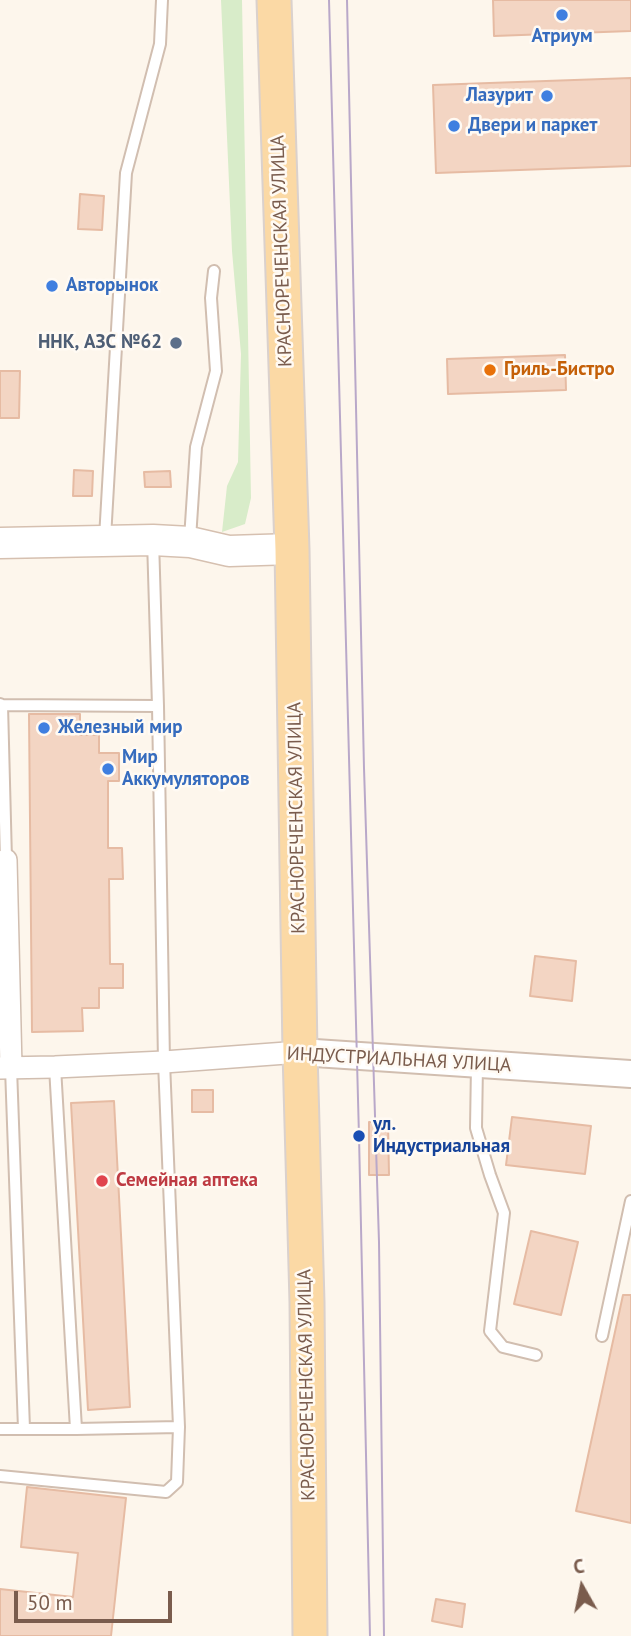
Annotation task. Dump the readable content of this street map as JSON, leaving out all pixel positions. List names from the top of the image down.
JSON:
{
  "streets": {
    "main road": ["КРАСНОРЕЧЕНСКАЯ УЛИЦА"],
    "street": ["ИНДУСТРИАЛЬНАЯ УЛИЦА"]
  },
  "crossings": [
    ["КРАСНОРЕЧЕНСКАЯ УЛИЦА", "ИНДУСТРИАЛЬНАЯ УЛИЦА"]
  ],
  "places": [
    "Атриум",
    "Лазурит",
    "Двери и паркет",
    "Авторынок",
    "ННК, АЗС №62",
    "Гриль-Бистро",
    "Железный мир",
    "Мир Аккумуляторов",
    "ул. Индустриальная",
    "Семейная аптека"
  ],
  "scale_bar": "50 m",
  "north": "top"
}
